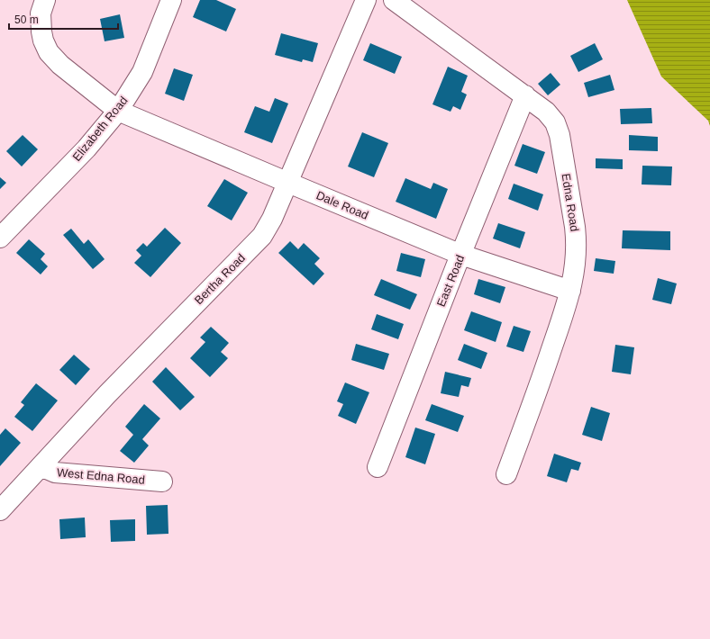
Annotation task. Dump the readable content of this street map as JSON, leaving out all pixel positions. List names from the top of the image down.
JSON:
{
  "streets": {
    "street": [
      "Elizabeth Road",
      "Edna Road",
      "Dale Road",
      "Bertha Road",
      "East Road",
      "West Edna Road"
    ]
  },
  "crossings": [
    ["Elizabeth Road", "Dale Road"],
    ["Edna Road", "Dale Road"],
    ["Edna Road", "East Road"],
    ["Dale Road", "Bertha Road"],
    ["Dale Road", "East Road"],
    ["Bertha Road", "West Edna Road"]
  ],
  "scale_bar": "50 m"
}
